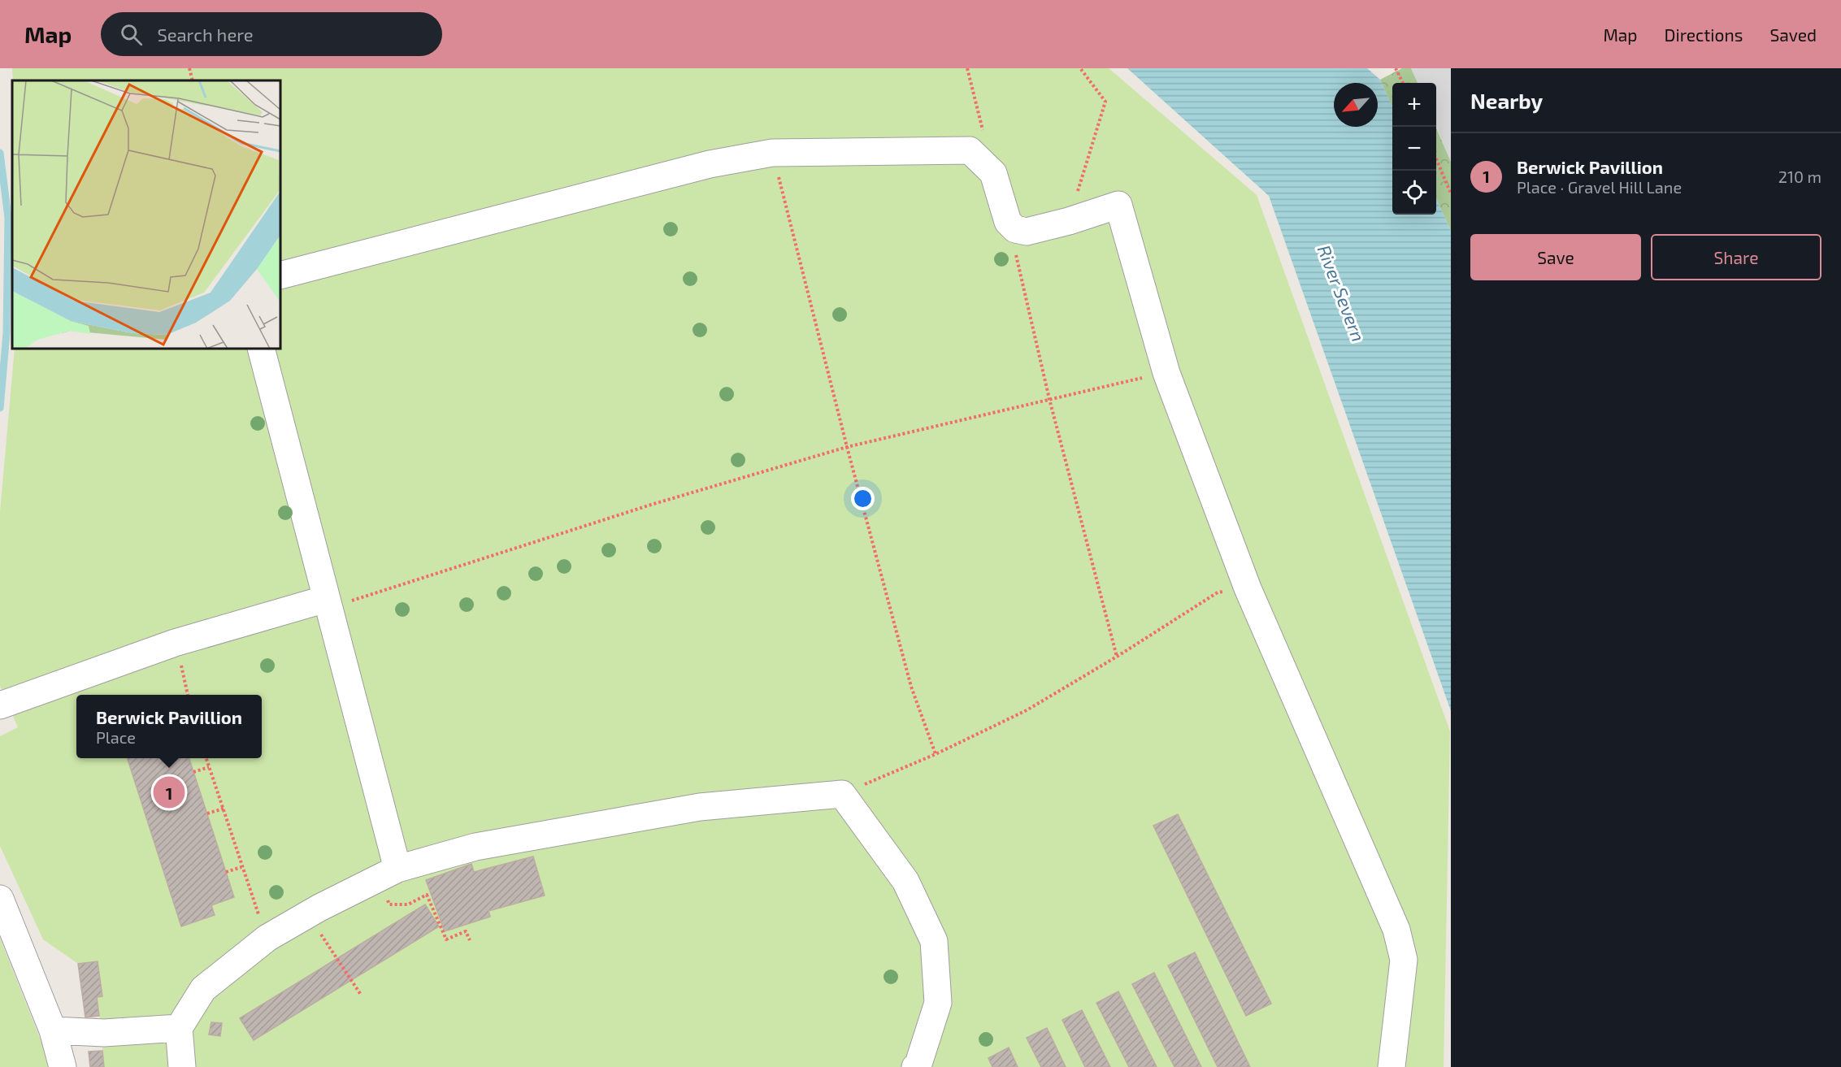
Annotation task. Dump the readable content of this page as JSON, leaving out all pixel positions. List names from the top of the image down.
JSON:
{
  "water": ["River Severn"],
  "north": "bottom left",
  "page": {
    "header": "Map",
    "search": "Search here",
    "nav": ["Map", "Directions", "Saved"],
    "heading": "Nearby",
    "map_buttons": ["+", "−"],
    "list": [
      {
        "mark": "1",
        "name": "Berwick Pavillion",
        "note": "Place · Gravel Hill Lane",
        "value": "210 m"
      }
    ],
    "buttons": ["Save", "Share"],
    "popup": ["Berwick Pavillion", "Place"],
    "pins": "1"
  }
}
